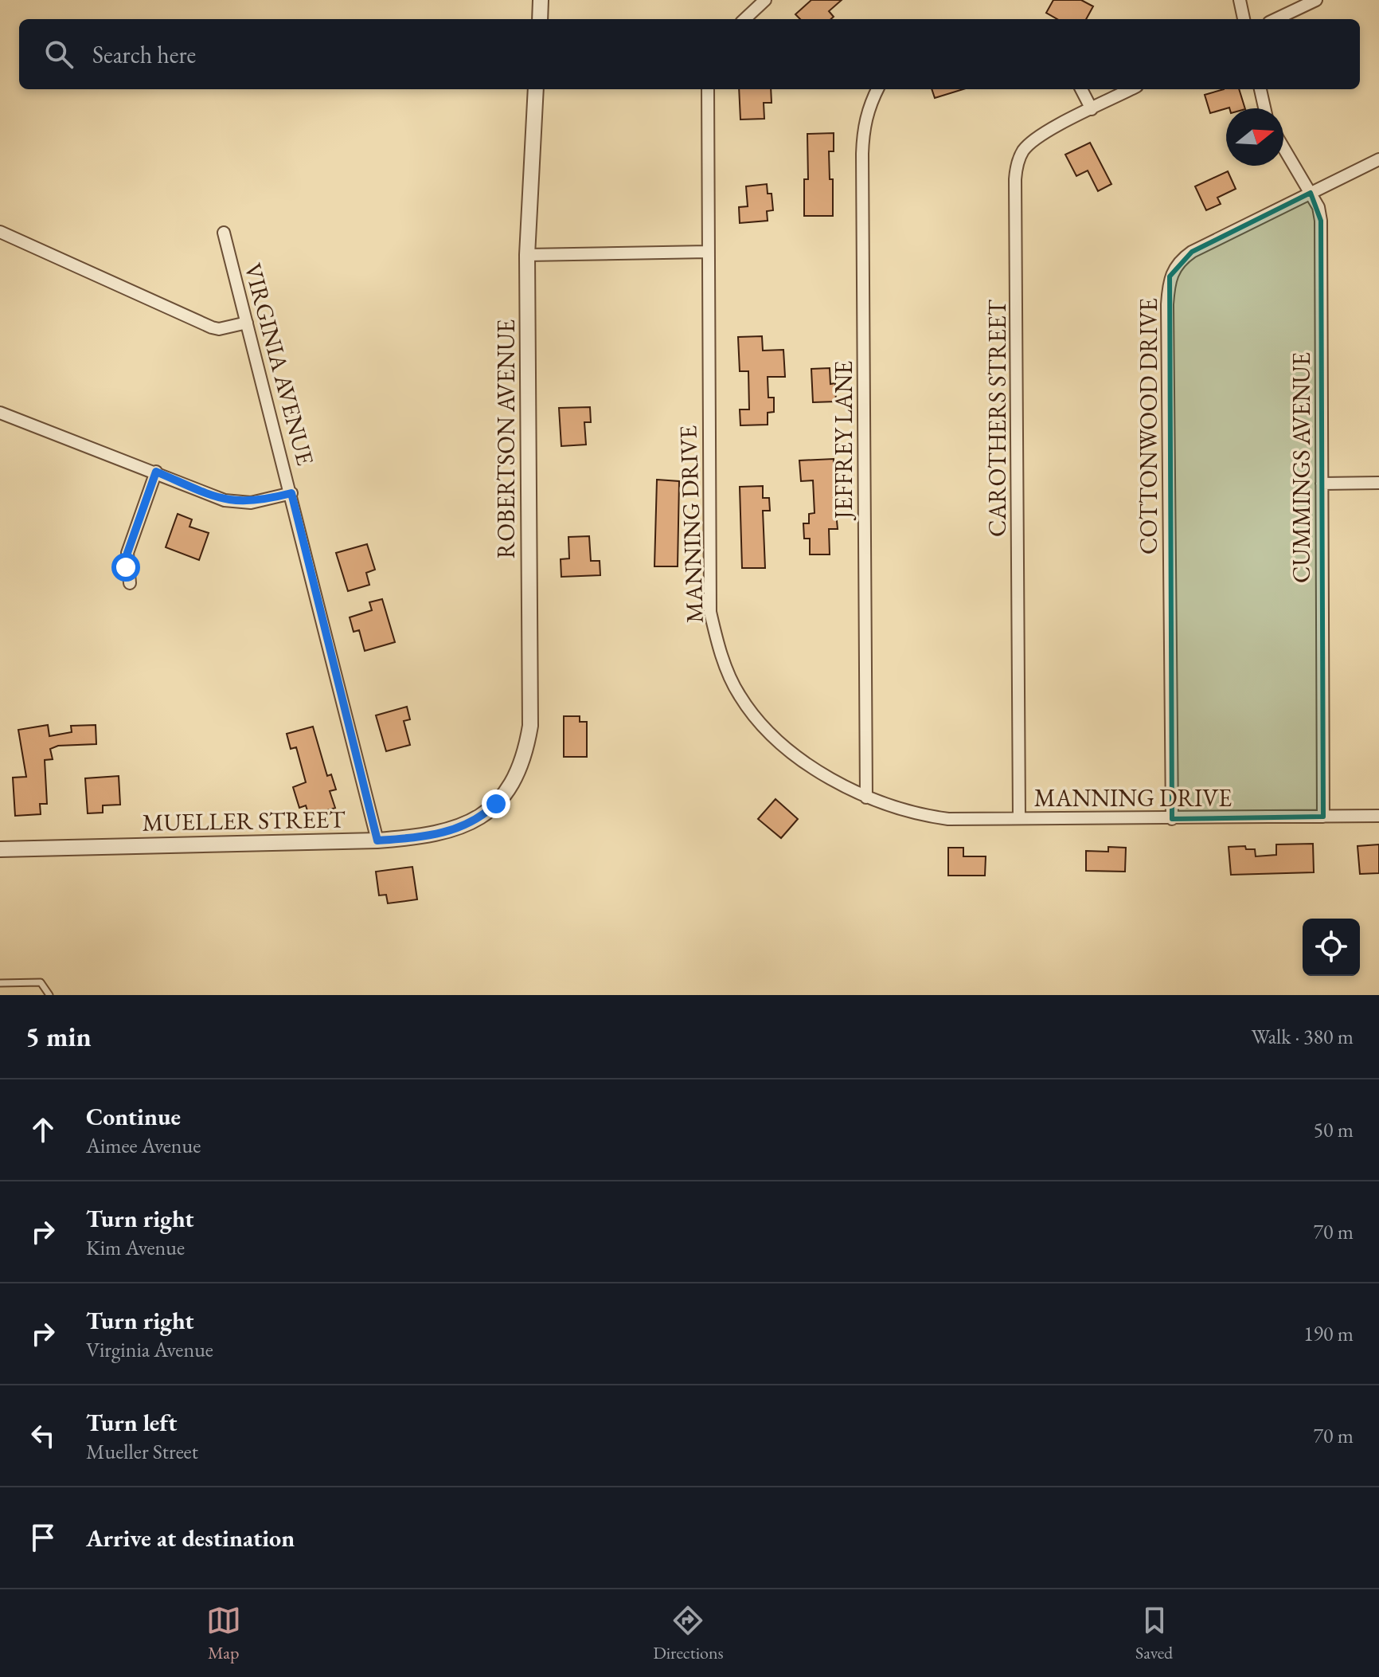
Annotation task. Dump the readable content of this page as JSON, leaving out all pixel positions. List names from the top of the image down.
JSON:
{
  "streets": {
    "street": [
      "VIRGINIA AVENUE",
      "CAROTHERS STREET",
      "COTTONWOOD DRIVE",
      "ROBERTSON AVENUE",
      "JEFFREY LANE",
      "CUMMINGS AVENUE",
      "MANNING DRIVE",
      "MUELLER STREET"
    ]
  },
  "crossings": [
    ["VIRGINIA AVENUE", "MUELLER STREET"],
    ["CAROTHERS STREET", "MANNING DRIVE"],
    ["COTTONWOOD DRIVE", "CUMMINGS AVENUE"],
    ["COTTONWOOD DRIVE", "MANNING DRIVE"],
    ["ROBERTSON AVENUE", "MUELLER STREET"],
    ["JEFFREY LANE", "MANNING DRIVE"],
    ["CUMMINGS AVENUE", "MANNING DRIVE"]
  ],
  "north": "right",
  "page": {
    "search": "Search here",
    "heading": ["5 min", "Walk · 380 m"],
    "list": [
      ["Continue", "Aimee Avenue", "50 m"],
      ["Turn right", "Kim Avenue", "70 m"],
      ["Turn right", "Virginia Avenue", "190 m"],
      ["Turn left", "Mueller Street", "70 m"],
      "Arrive at destination"
    ],
    "nav": ["Map", "Directions", "Saved"]
  }
}
